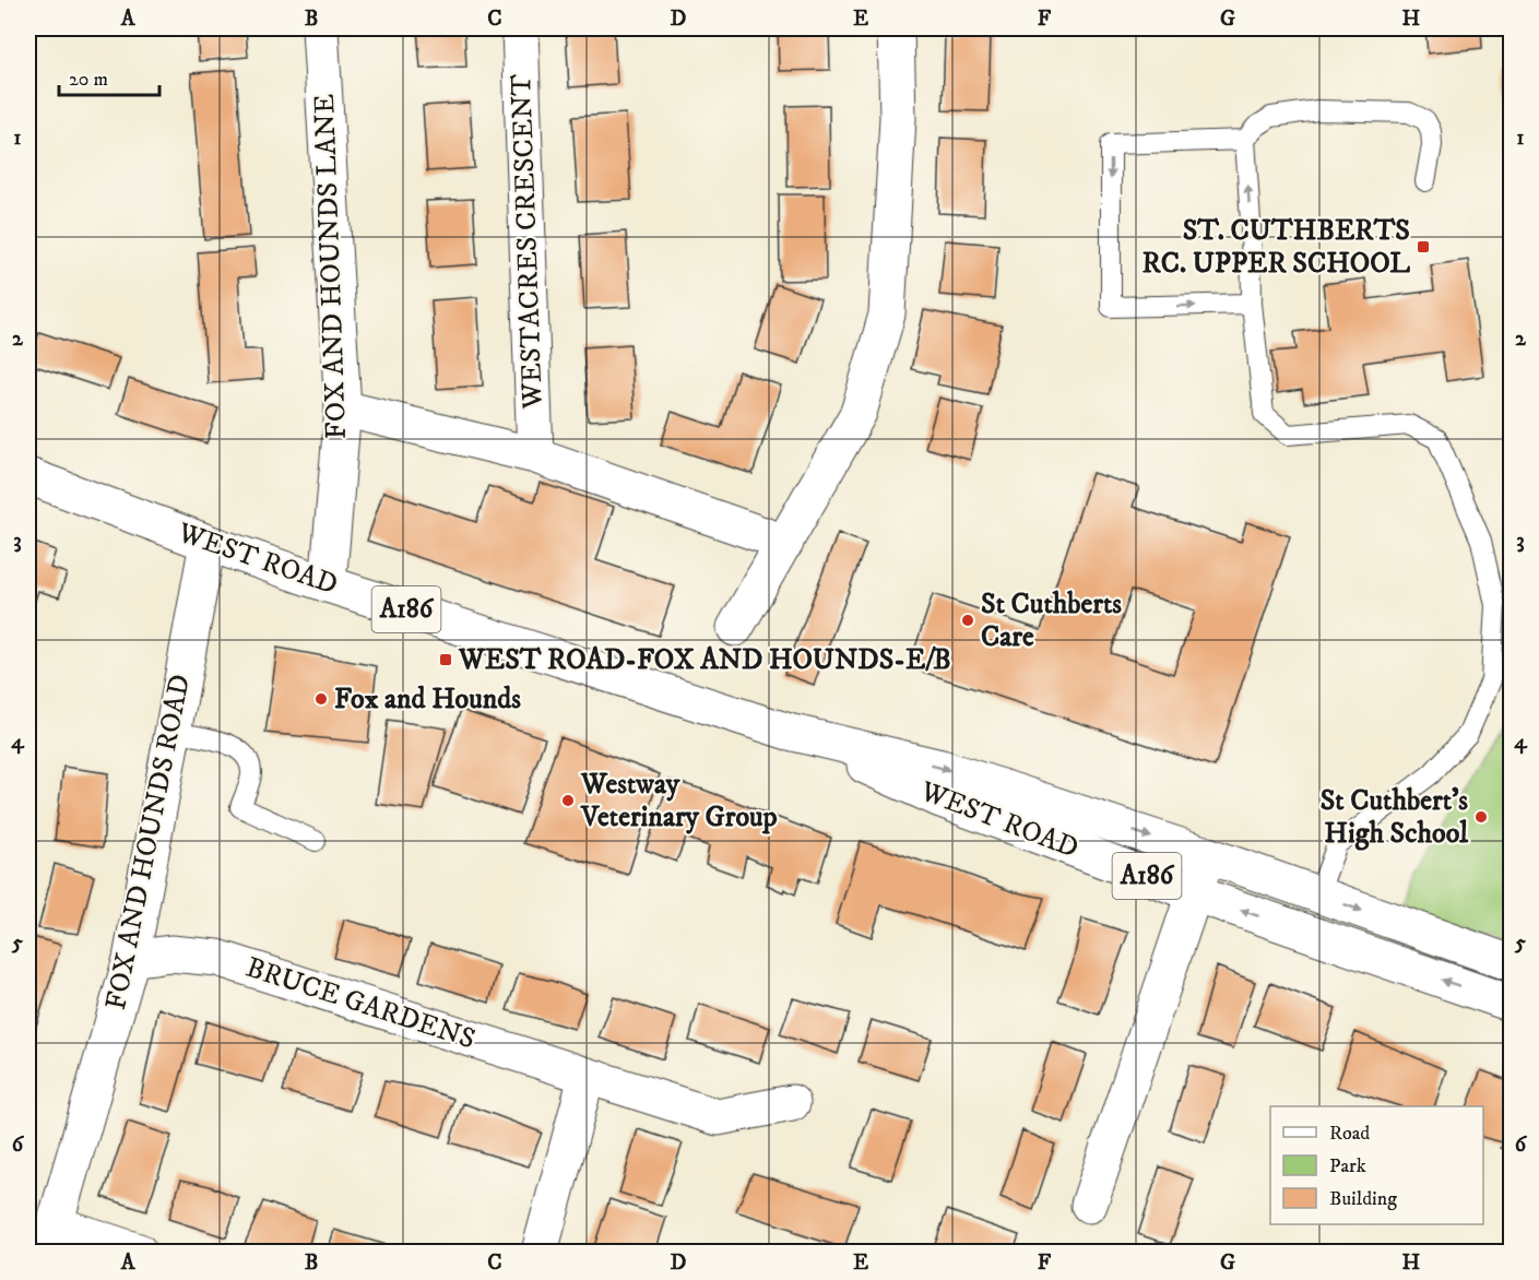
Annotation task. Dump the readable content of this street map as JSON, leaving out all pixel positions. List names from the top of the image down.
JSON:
{
  "streets": {
    "street": [
      "WESTACRES CRESCENT",
      "FOX AND HOUNDS LANE",
      "WEST ROAD",
      "A186",
      "FOX AND HOUNDS ROAD",
      "BRUCE GARDENS"
    ]
  },
  "crossings": [
    ["WESTACRES CRESCENT", "FOX AND HOUNDS LANE"],
    ["FOX AND HOUNDS LANE", "WEST ROAD"],
    ["WEST ROAD", "FOX AND HOUNDS ROAD"],
    ["FOX AND HOUNDS ROAD", "BRUCE GARDENS"]
  ],
  "places": {
    "transit": ["ST. CUTHBERTS RC. UPPER SCHOOL", "WEST ROAD-FOX AND HOUNDS-E/B"],
    "other": [
      "St Cuthberts Care",
      "Fox and Hounds",
      "Westway Veterinary Group",
      "St Cuthbert's High School"
    ]
  },
  "legend": ["Road", "Park", "Building"],
  "scale_bar": "20 m",
  "grid": {
    "columns": [
      "A",
      "B",
      "C",
      "D",
      "E",
      "F",
      "G",
      "H"
    ],
    "rows": [
      "1",
      "2",
      "3",
      "4",
      "5",
      "6"
    ]
  }
}
